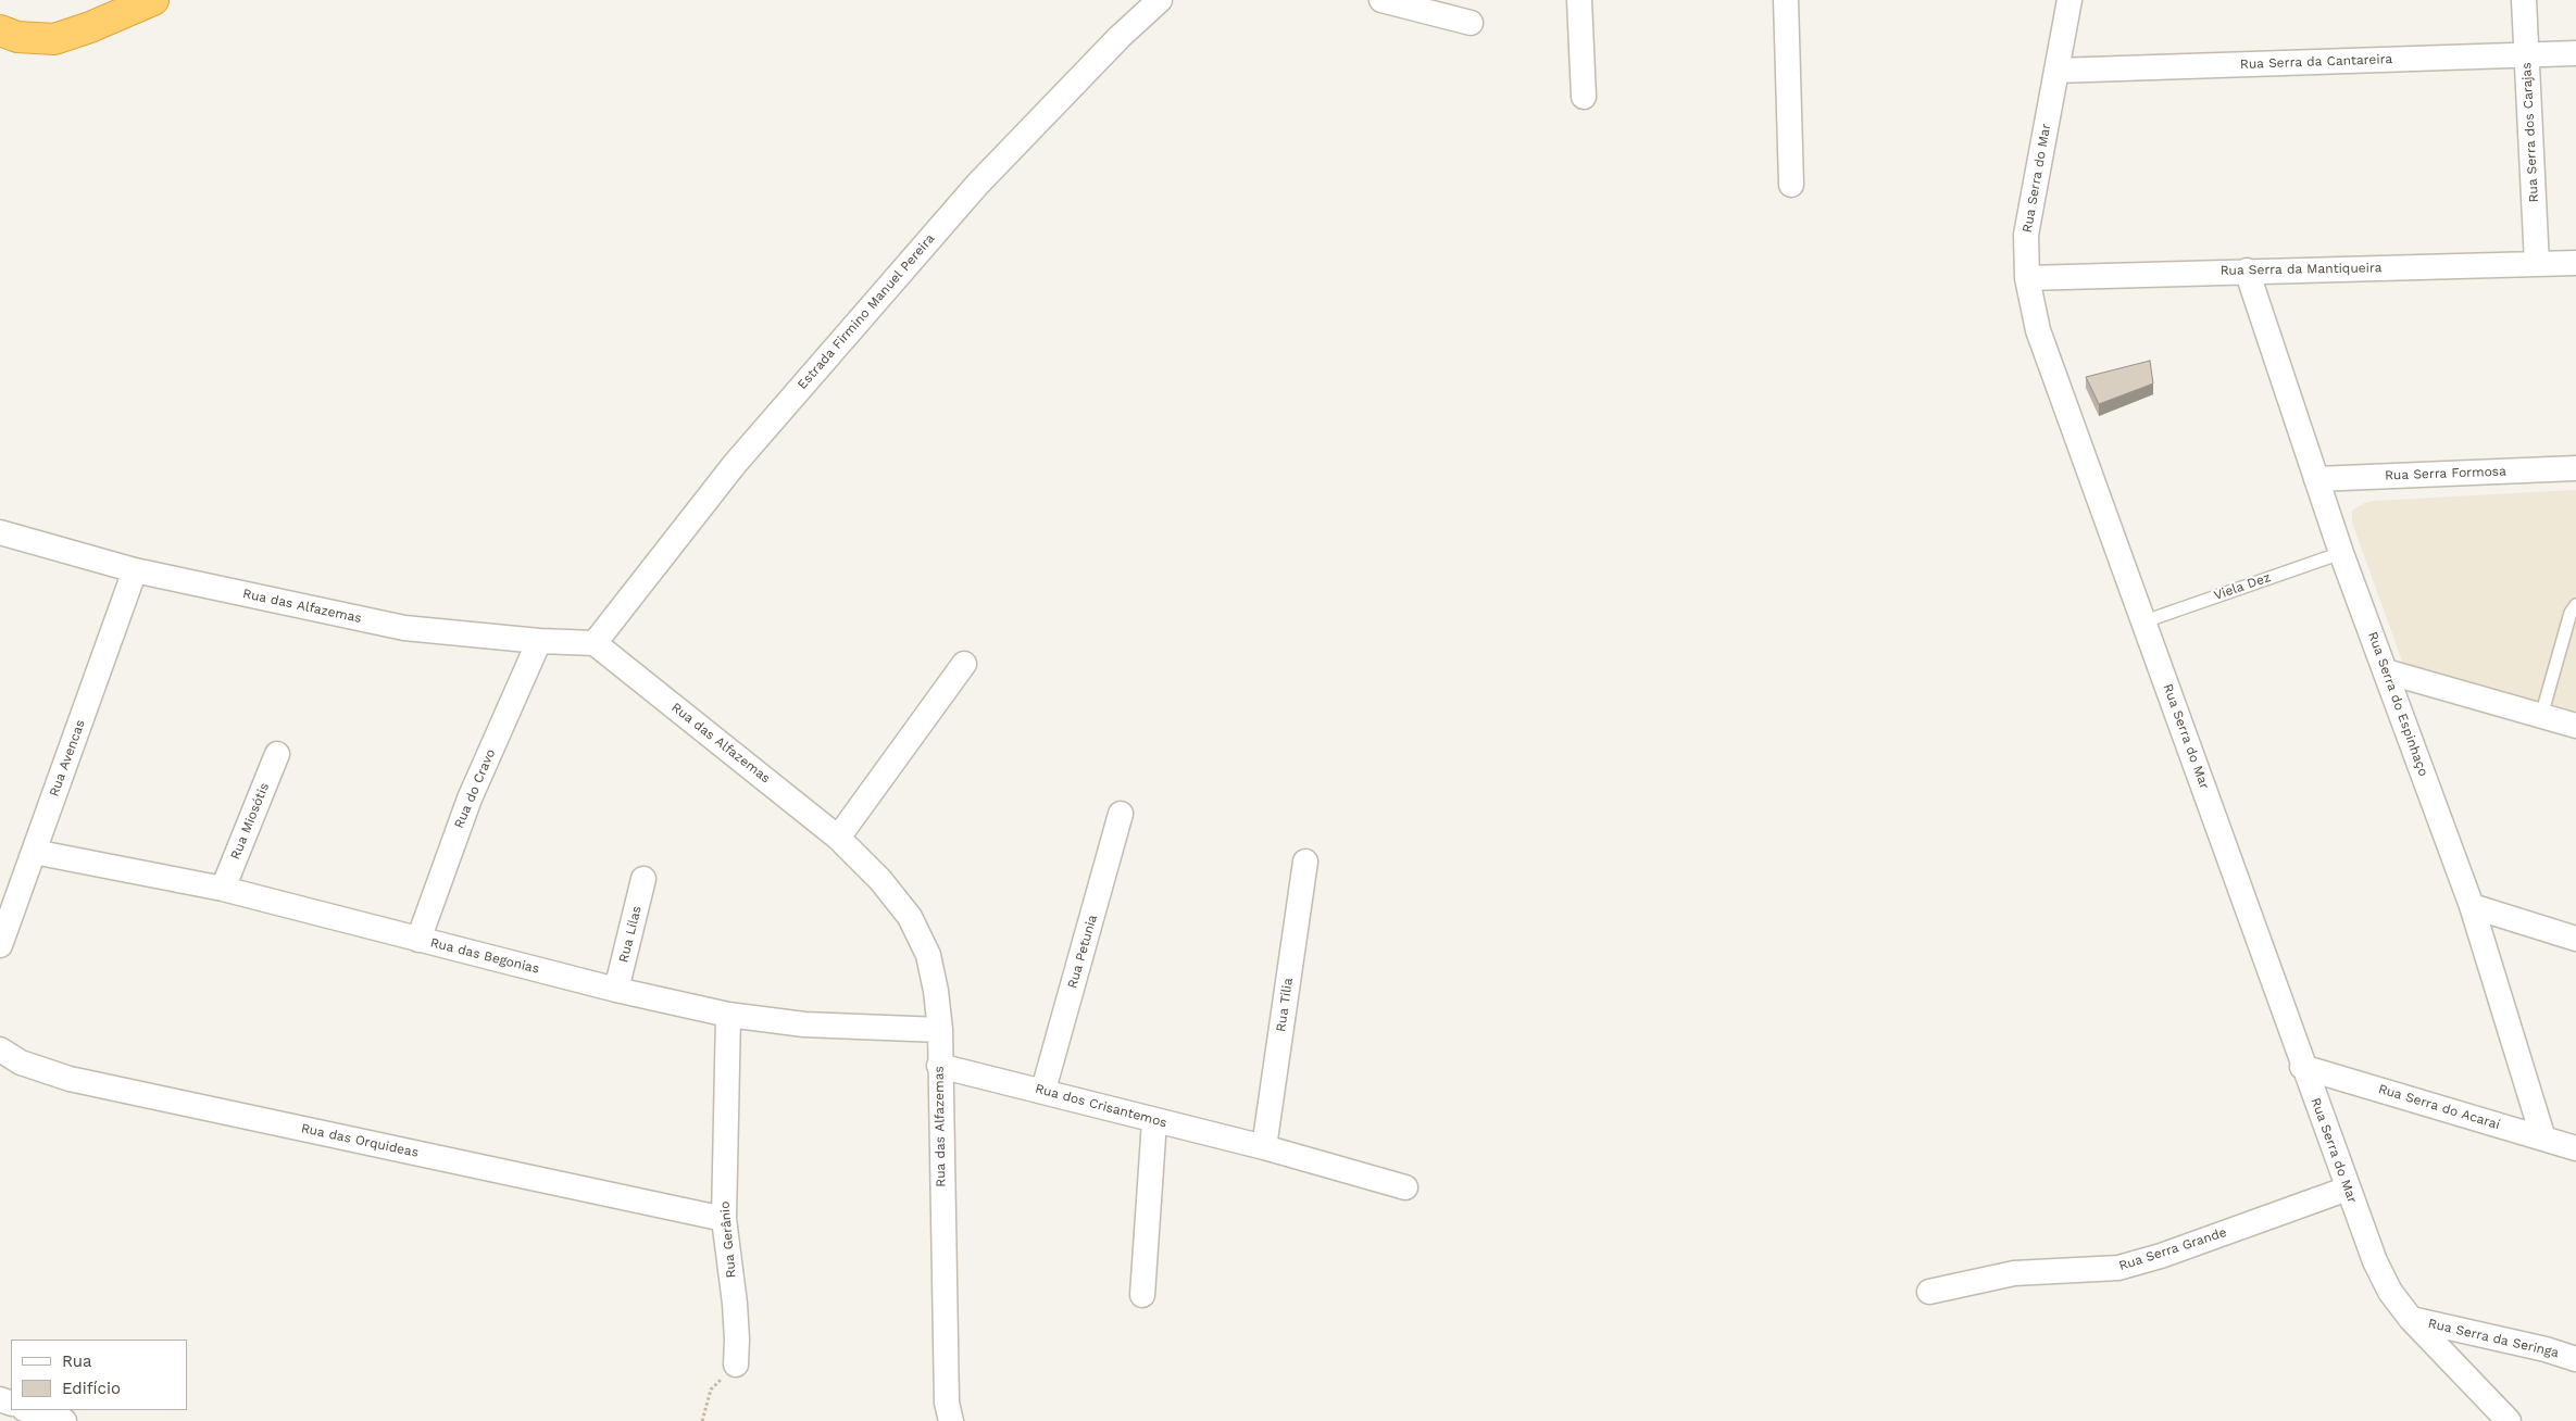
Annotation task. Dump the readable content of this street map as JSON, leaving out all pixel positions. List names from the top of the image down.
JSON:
{
  "streets": {
    "street": [
      "Rua Serra da Cantareira",
      "Rua Serra dos Carajas",
      "Rua Serra do Mar",
      "Rua Serra da Mantiqueira",
      "Estrada Firmino Manuel Pereira",
      "Rua Serra Formosa",
      "Rua das Alfazemas",
      "Rua Serra do Espinhaço",
      "Rua Avencas",
      "Rua do Cravo",
      "Rua Miosótis",
      "Rua Lílas",
      "Rua Petunia",
      "Rua das Begonias",
      "Rua Tília",
      "Rua dos Crisantemos",
      "Rua Serra do Acaraí",
      "Rua das Orquideas",
      "Rua Gerânio",
      "Rua Serra Grande",
      "Rua Serra da Seringa"
    ],
    "lane": ["Viela Dez"]
  },
  "crossings": [
    ["Rua Serra da Cantareira", "Rua Serra dos Carajas"],
    ["Rua Serra da Cantareira", "Rua Serra do Mar"],
    ["Rua Serra dos Carajas", "Rua Serra da Mantiqueira"],
    ["Rua Serra do Mar", "Rua Serra da Mantiqueira"],
    ["Rua Serra do Mar", "Viela Dez"],
    ["Rua Serra do Mar", "Rua Serra do Acaraí"],
    ["Rua Serra do Mar", "Rua Serra Grande"],
    ["Rua Serra do Mar", "Rua Serra da Seringa"],
    ["Rua Serra da Mantiqueira", "Rua Serra do Espinhaço"],
    ["Estrada Firmino Manuel Pereira", "Rua das Alfazemas"],
    ["Rua Serra Formosa", "Rua Serra do Espinhaço"],
    ["Viela Dez", "Rua Serra do Espinhaço"],
    ["Rua das Alfazemas", "Rua Avencas"],
    ["Rua das Alfazemas", "Rua do Cravo"],
    ["Rua das Alfazemas", "Rua das Begonias"],
    ["Rua das Alfazemas", "Rua dos Crisantemos"],
    ["Rua Serra do Espinhaço", "Rua Serra do Acaraí"],
    ["Rua Avencas", "Rua das Begonias"],
    ["Rua do Cravo", "Rua das Begonias"],
    ["Rua Miosótis", "Rua das Begonias"],
    ["Rua Lílas", "Rua das Begonias"],
    ["Rua Petunia", "Rua dos Crisantemos"],
    ["Rua das Begonias", "Rua Gerânio"],
    ["Rua Tília", "Rua dos Crisantemos"],
    ["Rua das Orquideas", "Rua Gerânio"]
  ],
  "legend": ["Rua", "Edifício"]
}
